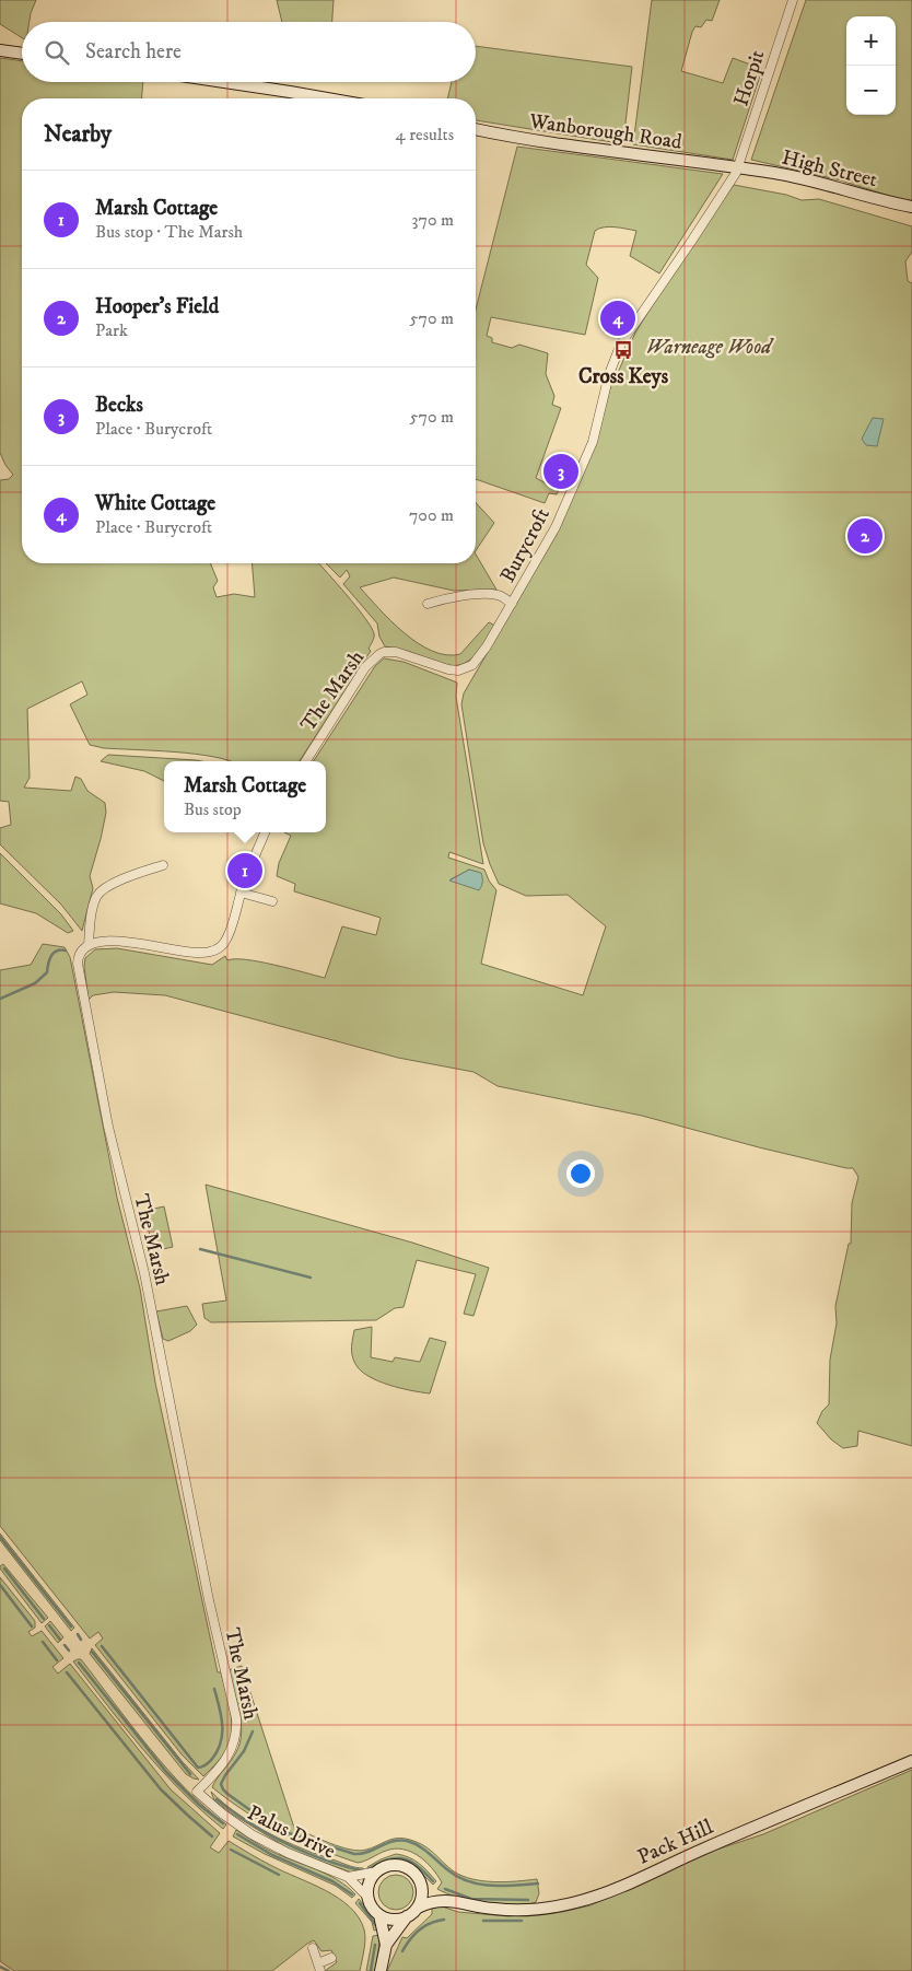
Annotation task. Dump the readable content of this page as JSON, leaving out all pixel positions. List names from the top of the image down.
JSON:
{
  "streets": {
    "street": [
      "Horpit",
      "Wanborough Road",
      "High Street",
      "Burycroft",
      "The Marsh",
      "Palus Drive",
      "Pack Hill"
    ]
  },
  "crossings": [
    ["Horpit", "Wanborough Road"],
    ["Horpit", "High Street"],
    ["Horpit", "Burycroft"],
    ["Wanborough Road", "High Street"],
    ["Wanborough Road", "Burycroft"],
    ["High Street", "Burycroft"],
    ["Burycroft", "The Marsh"],
    ["The Marsh", "Palus Drive"],
    ["Palus Drive", "Pack Hill"]
  ],
  "parks": ["Warneage Wood"],
  "places": {
    "bus stop": ["Cross Keys"]
  },
  "page": {
    "map_buttons": ["+", "−"],
    "search": "Search here",
    "heading": ["Nearby", "4 results"],
    "list": [
      {
        "mark": "1",
        "name": "Marsh Cottage",
        "note": "Bus stop · The Marsh",
        "value": "370 m"
      },
      {
        "mark": "2",
        "name": "Hooper's Field",
        "note": "Park",
        "value": "570 m"
      },
      {
        "mark": "3",
        "name": "Becks",
        "note": "Place · Burycroft",
        "value": "570 m"
      },
      {
        "mark": "4",
        "name": "White Cottage",
        "note": "Place · Burycroft",
        "value": "700 m"
      }
    ],
    "pins": [
      "4",
      "3",
      "2",
      "1"
    ],
    "popup": ["Marsh Cottage", "Bus stop"]
  }
}
